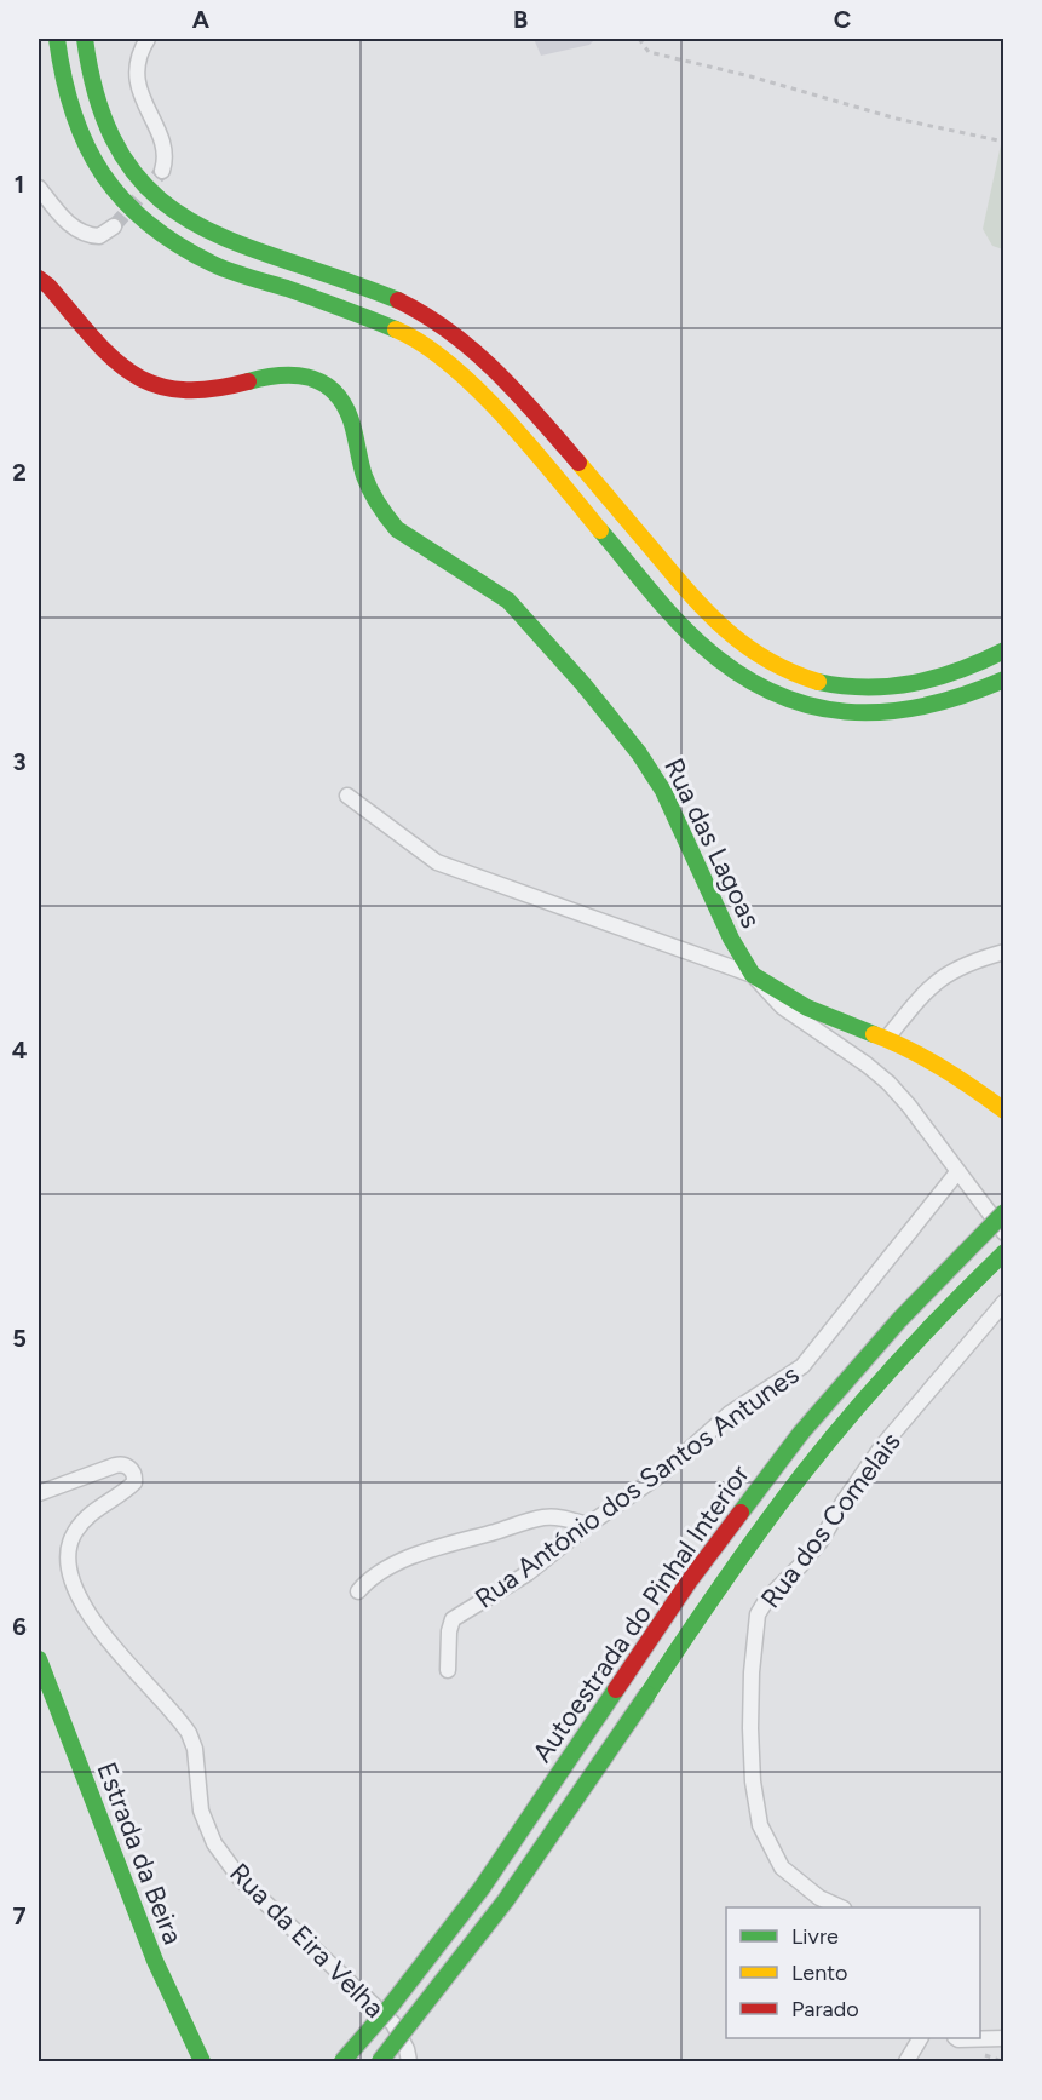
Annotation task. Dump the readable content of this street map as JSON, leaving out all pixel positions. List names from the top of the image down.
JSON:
{
  "streets": {
    "main road": ["Rua das Lagoas", "Autoestrada do Pinhal Interior", "Estrada da Beira"],
    "street": ["Rua António dos Santos Antunes", "Rua dos Comelais", "Rua da Eira Velha"]
  },
  "legend": ["Livre", "Lento", "Parado"],
  "grid": {
    "columns": ["A", "B", "C"],
    "rows": [
      "1",
      "2",
      "3",
      "4",
      "5",
      "6",
      "7"
    ]
  }
}
